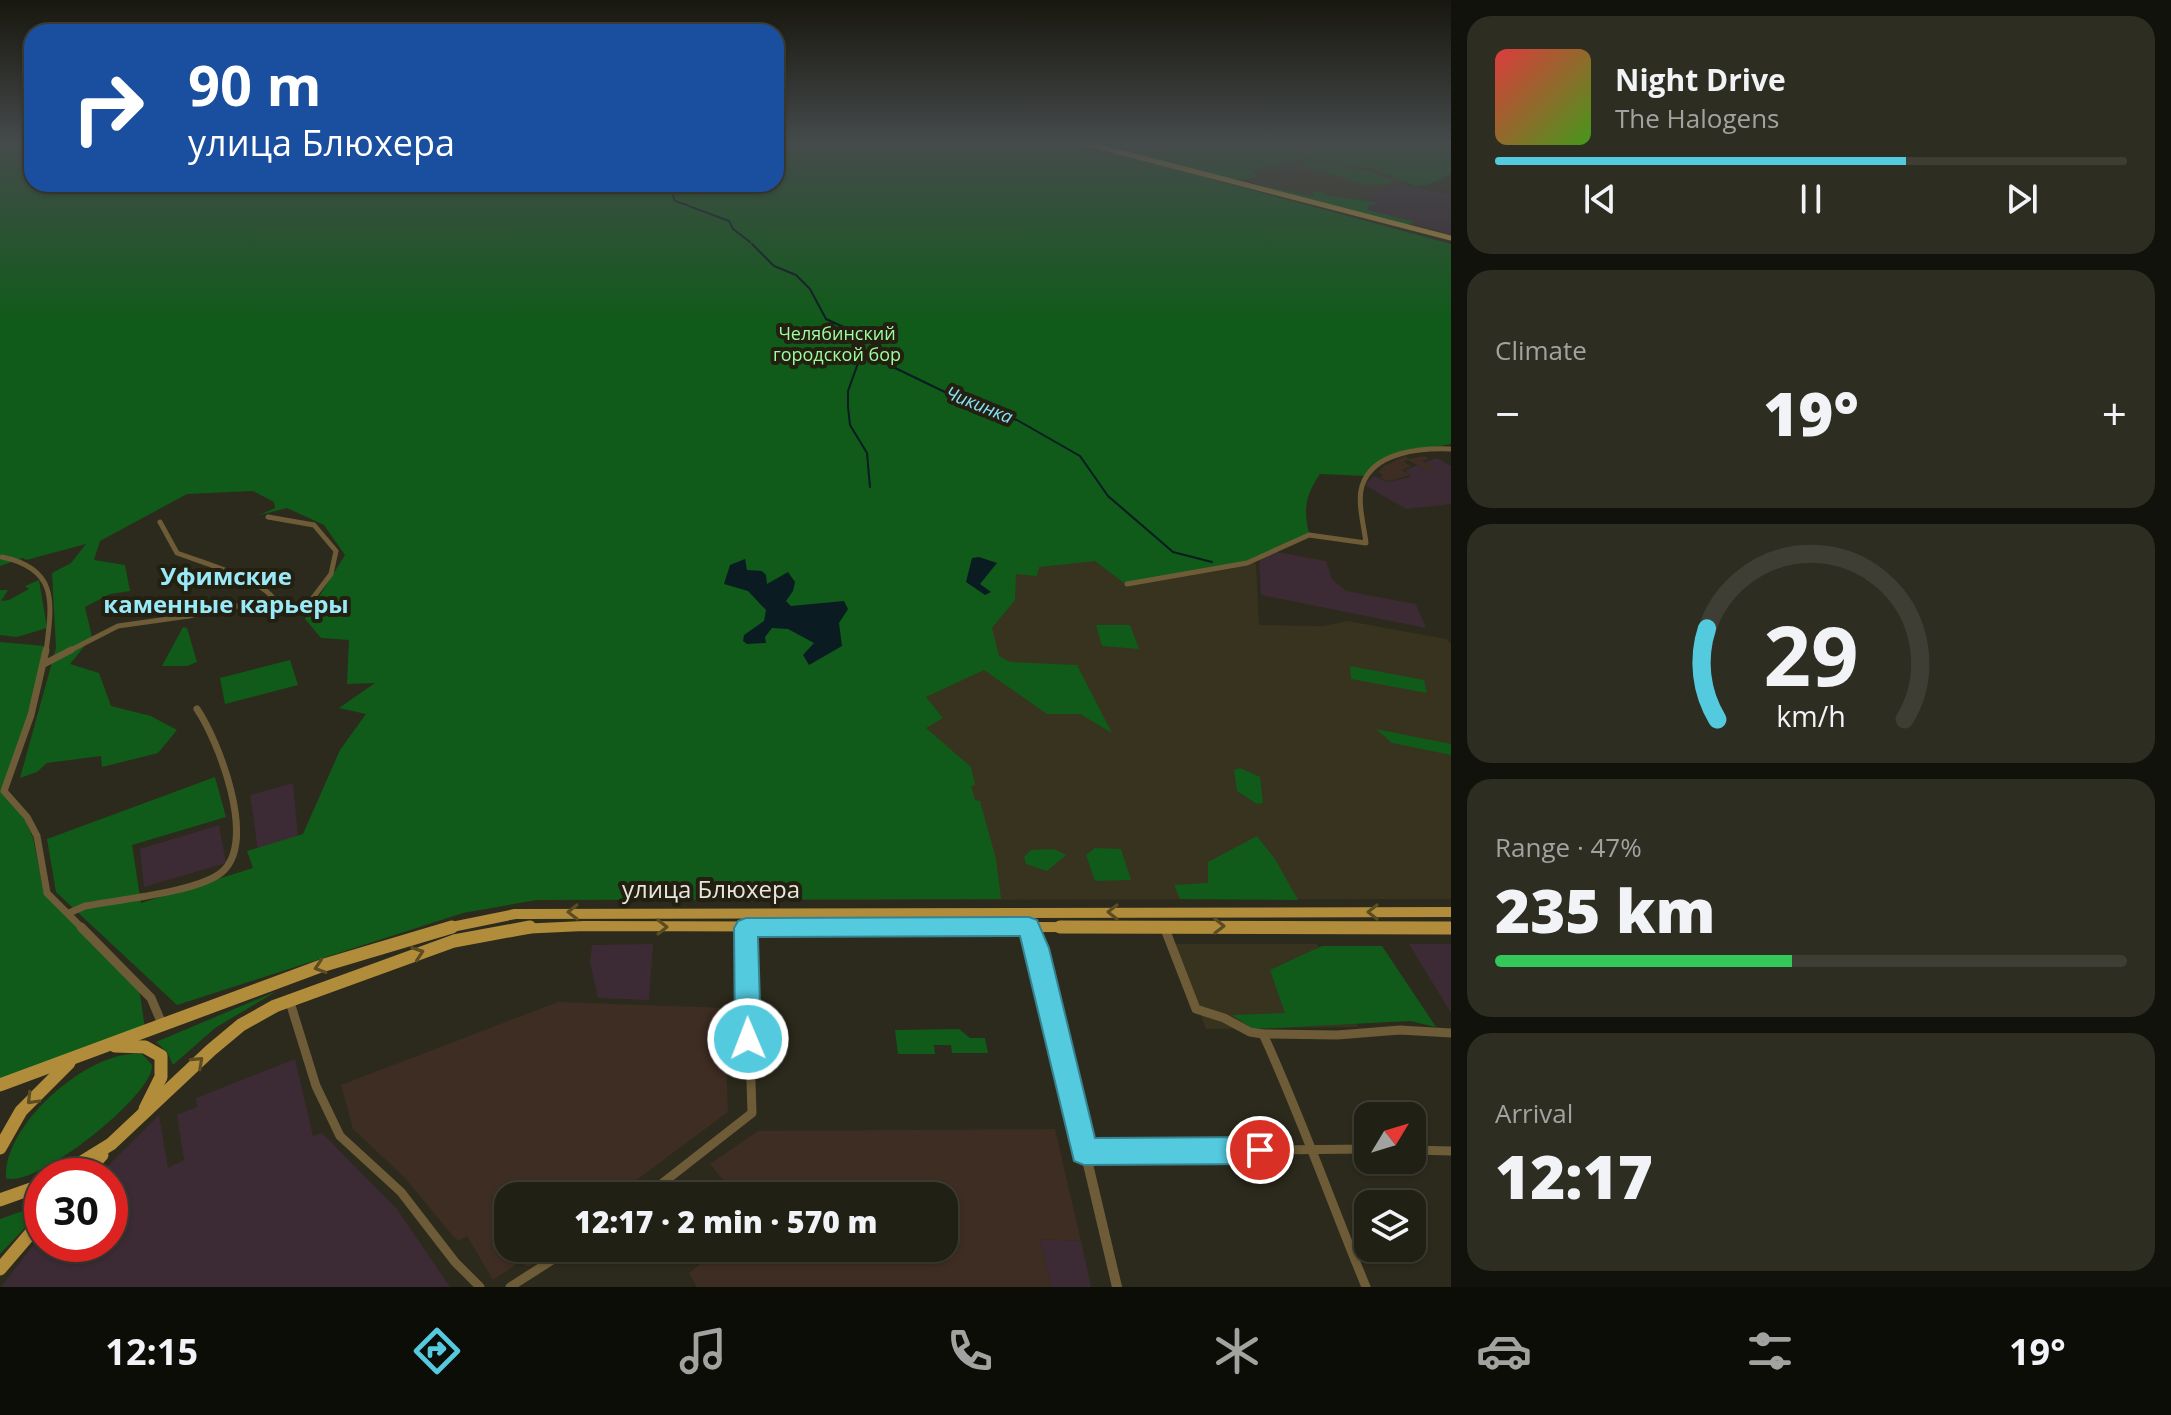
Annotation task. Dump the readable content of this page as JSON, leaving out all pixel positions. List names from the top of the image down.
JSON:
{
  "streets": {
    "main road": ["улица Блюхера"]
  },
  "districts": ["Уфимские каменные карьеры"],
  "water": ["Чикинка"],
  "parks": ["Челябинский городской бор"],
  "north": "top right",
  "page": {
    "turn": ["90 m", "улица Блюхера"],
    "song": ["Night Drive", "The Halogens"],
    "tile": [
      "Climate",
      ["Range · 47%", "235 km"],
      ["Arrival", "12:17"]
    ],
    "heat": ["−", "19°", "+"],
    "limit": "30",
    "trip": "12:17 · 2 min · 570 m",
    "tabs": ["12:15", "19°"],
    "gauge": ["29", "km/h"]
  }
}
